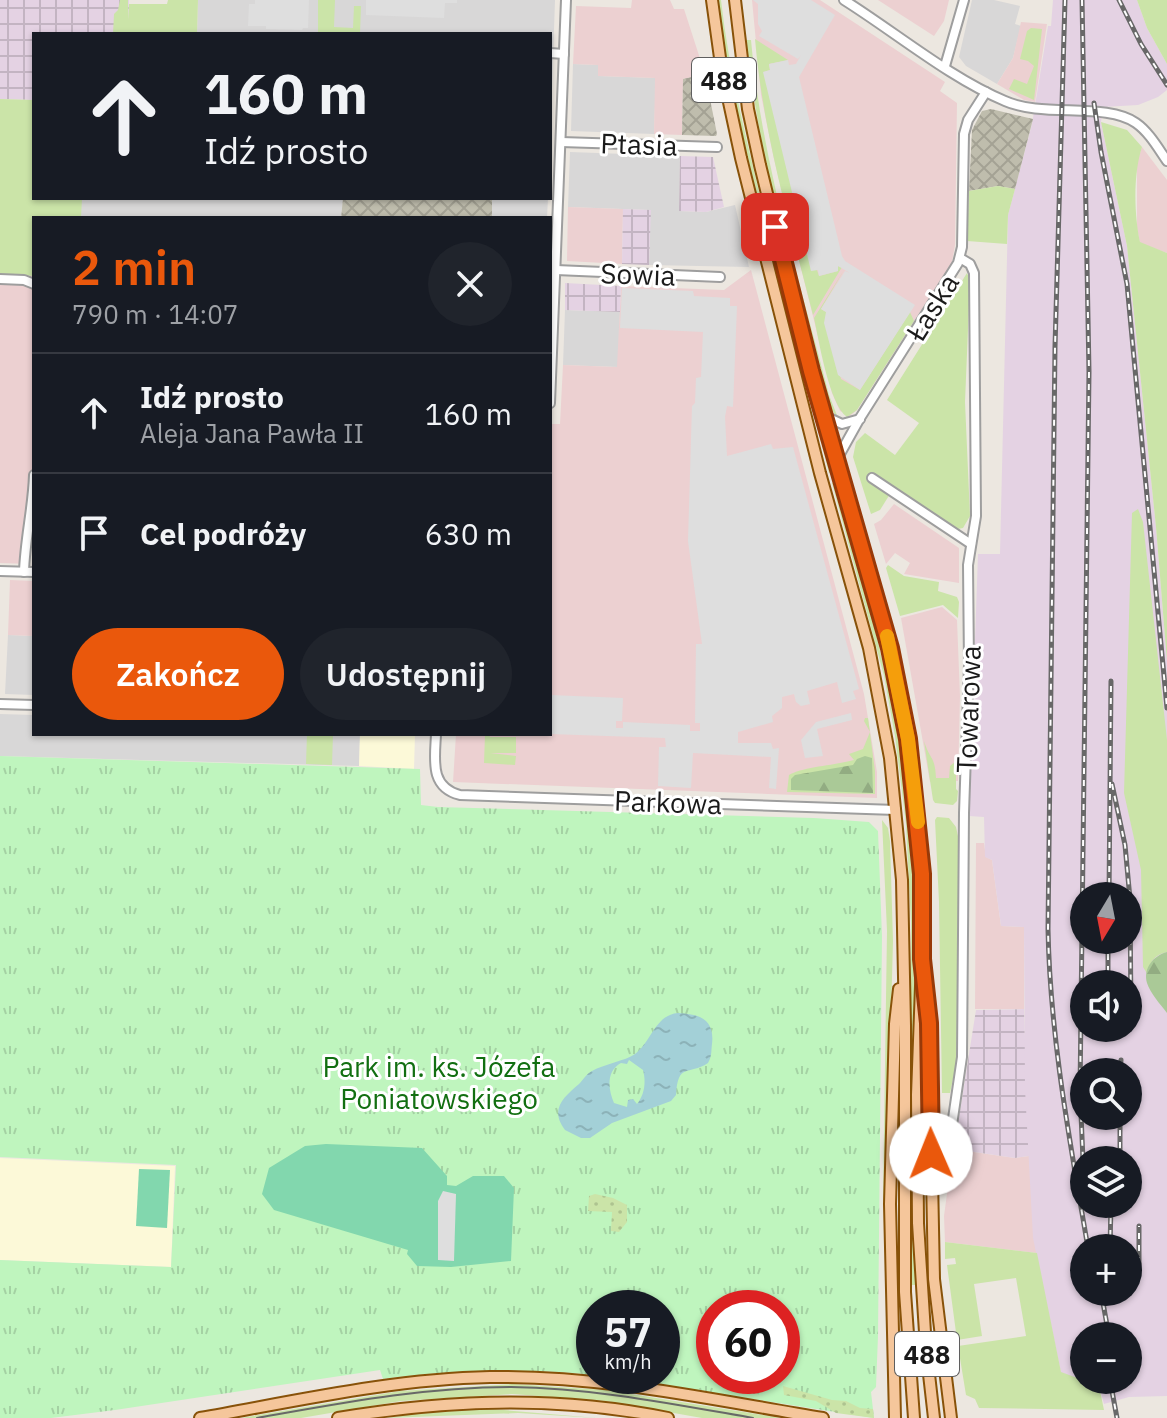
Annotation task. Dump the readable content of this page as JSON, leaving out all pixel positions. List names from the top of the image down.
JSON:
{
  "streets": {
    "main road": ["488"],
    "street": [
      "Ptasia",
      "Sowia",
      "Łaska",
      "Towarowa",
      "Parkowa"
    ]
  },
  "crossings": [
    ["488", "Łaska"],
    ["488", "Parkowa"],
    ["Łaska", "Towarowa"]
  ],
  "parks": ["Park im. ks. Józefa Poniatowskiego"],
  "north": "bottom",
  "page": {
    "turn": ["160 m", "Idź prosto"],
    "heading": ["2 min", "790 m · 14:07"],
    "list": [
      {
        "name": "Idź prosto",
        "note": "Aleja Jana Pawła II",
        "value": "160 m"
      },
      {
        "name": "Cel podróży",
        "value": "630 m"
      }
    ],
    "buttons": ["Zakończ", "Udostępnij"],
    "map_buttons": ["+", "−"],
    "speed": "57 km/h",
    "limit": "60"
  }
}
